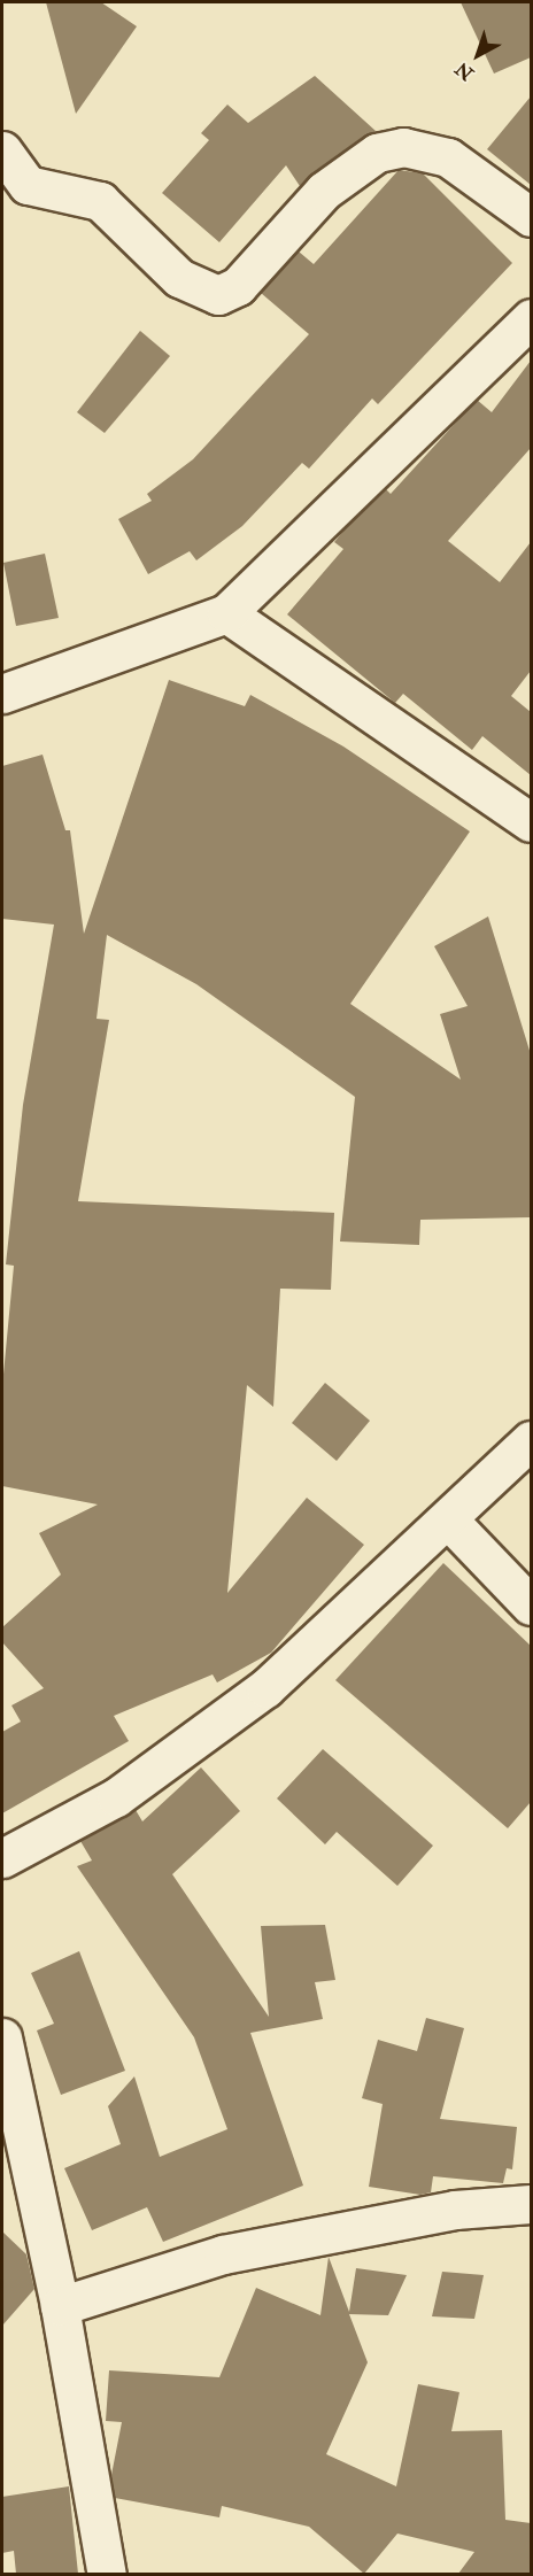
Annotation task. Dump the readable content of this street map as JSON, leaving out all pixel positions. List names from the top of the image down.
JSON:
{
  "north": "bottom left"
}
